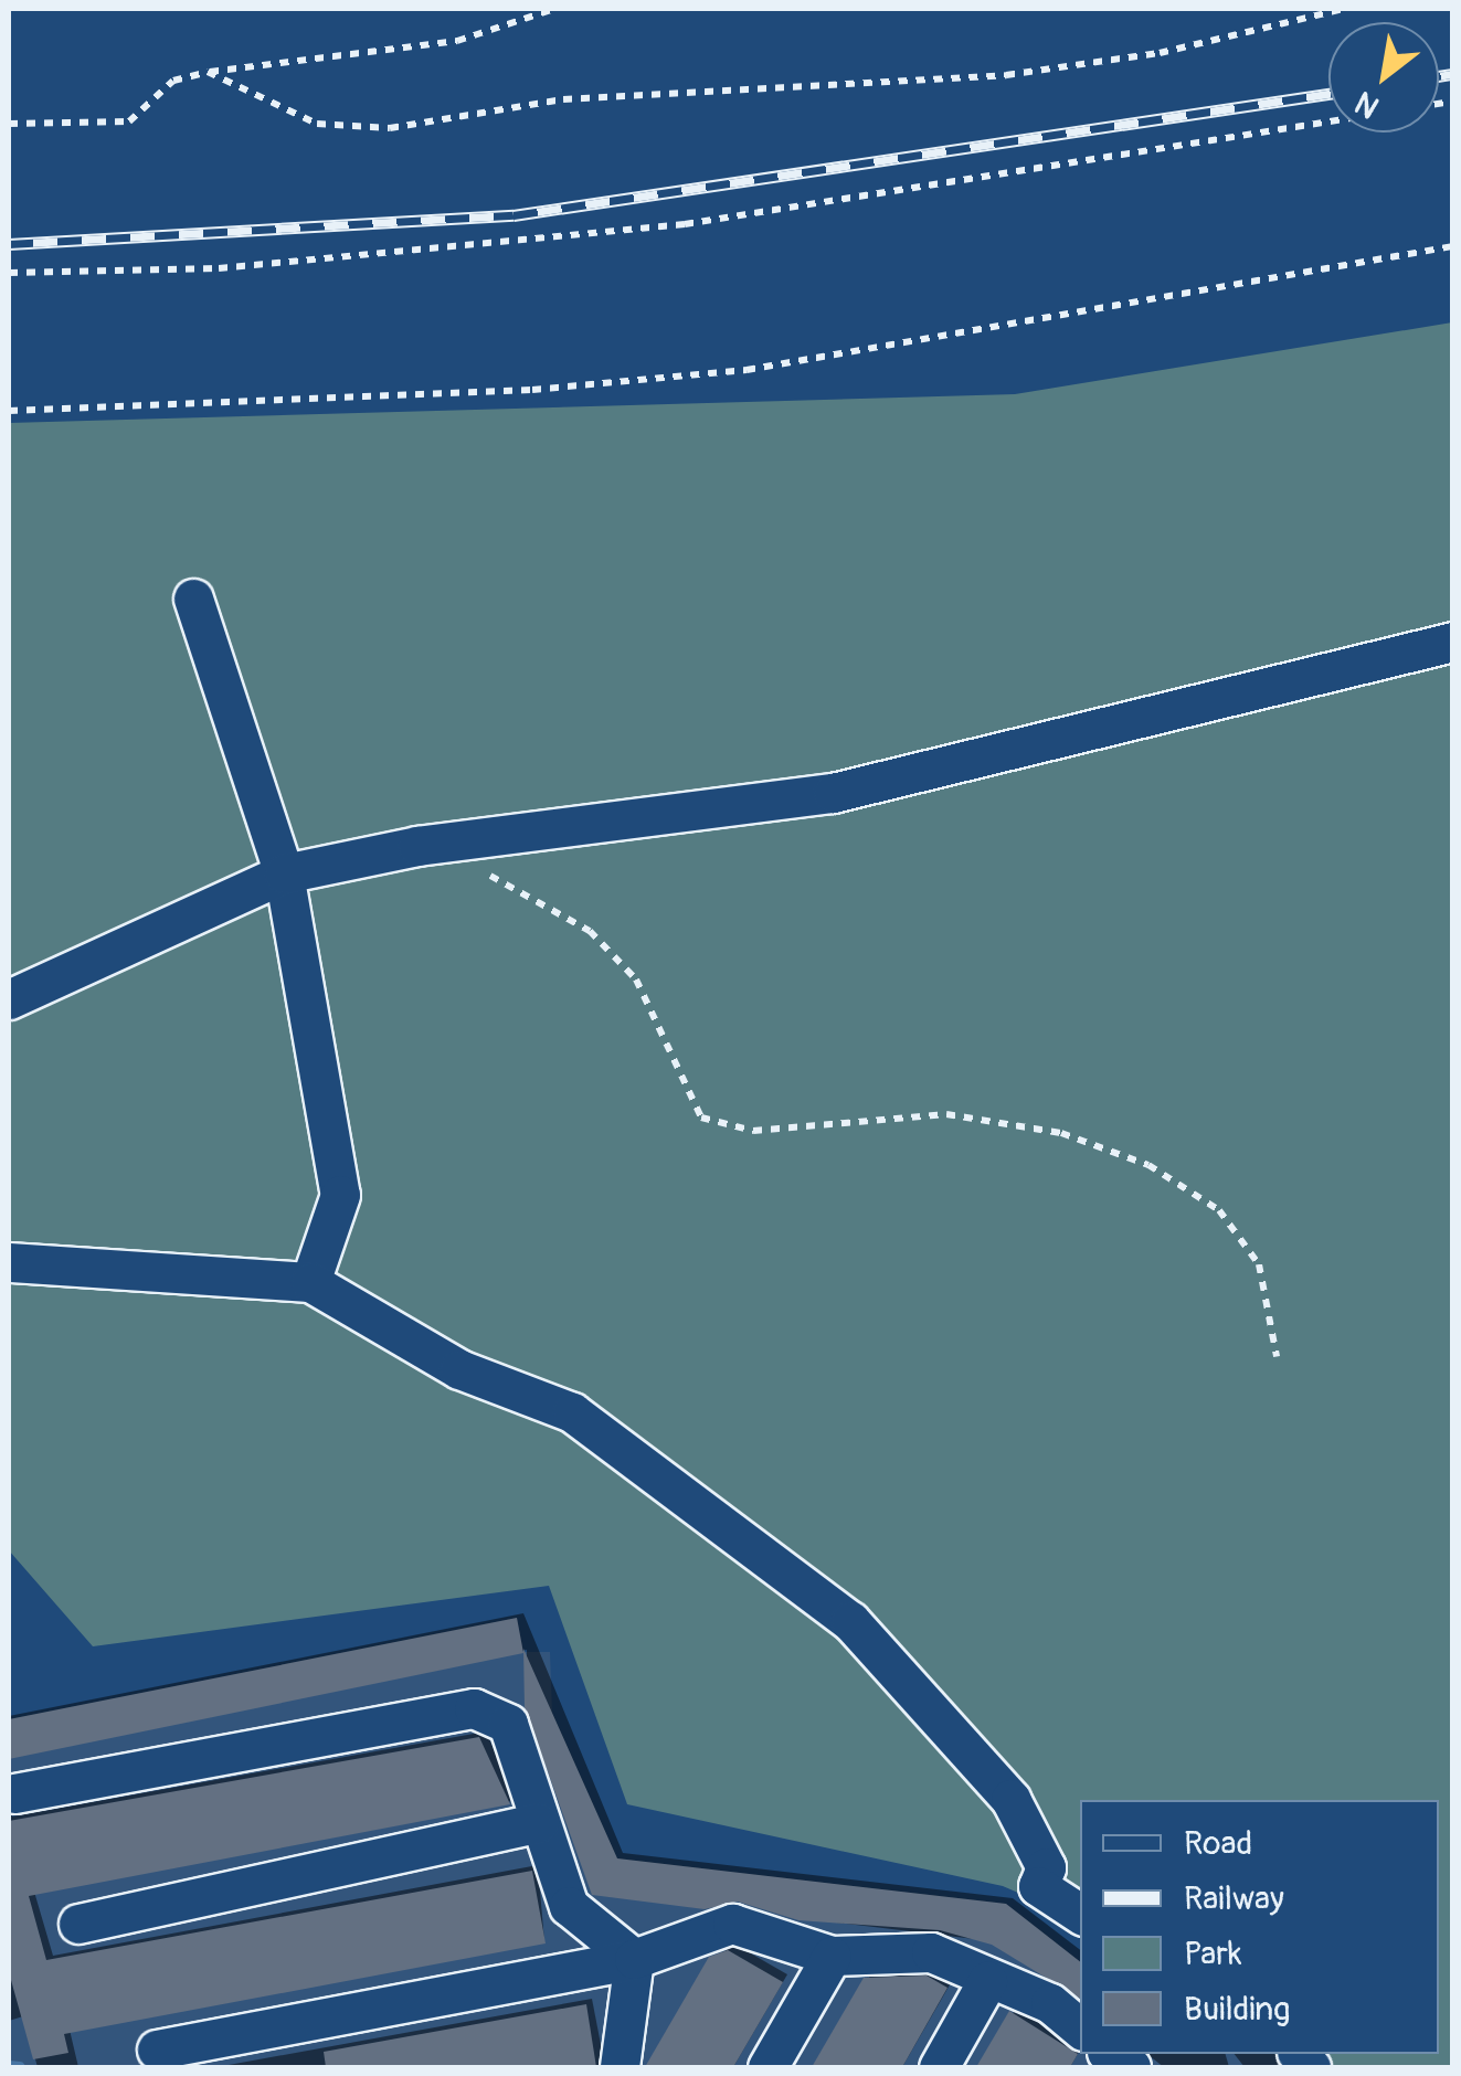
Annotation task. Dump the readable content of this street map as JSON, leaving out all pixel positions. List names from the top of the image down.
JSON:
{
  "legend": [
    "Road",
    "Railway",
    "Park",
    "Building"
  ],
  "north": "bottom left"
}
